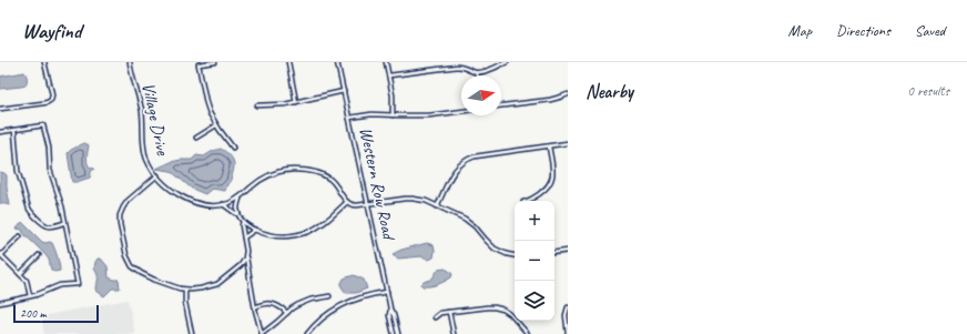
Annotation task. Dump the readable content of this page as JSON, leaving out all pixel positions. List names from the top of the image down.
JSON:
{
  "streets": {
    "street": ["Village Drive", "Western Row Road"]
  },
  "scale_bar": "200 m",
  "north": "right",
  "page": {
    "header": "Wayfind",
    "nav": ["Map", "Directions", "Saved"],
    "heading": ["Nearby", "0 results"],
    "map_buttons": ["+", "−"],
    "scale": "200 m"
  }
}
